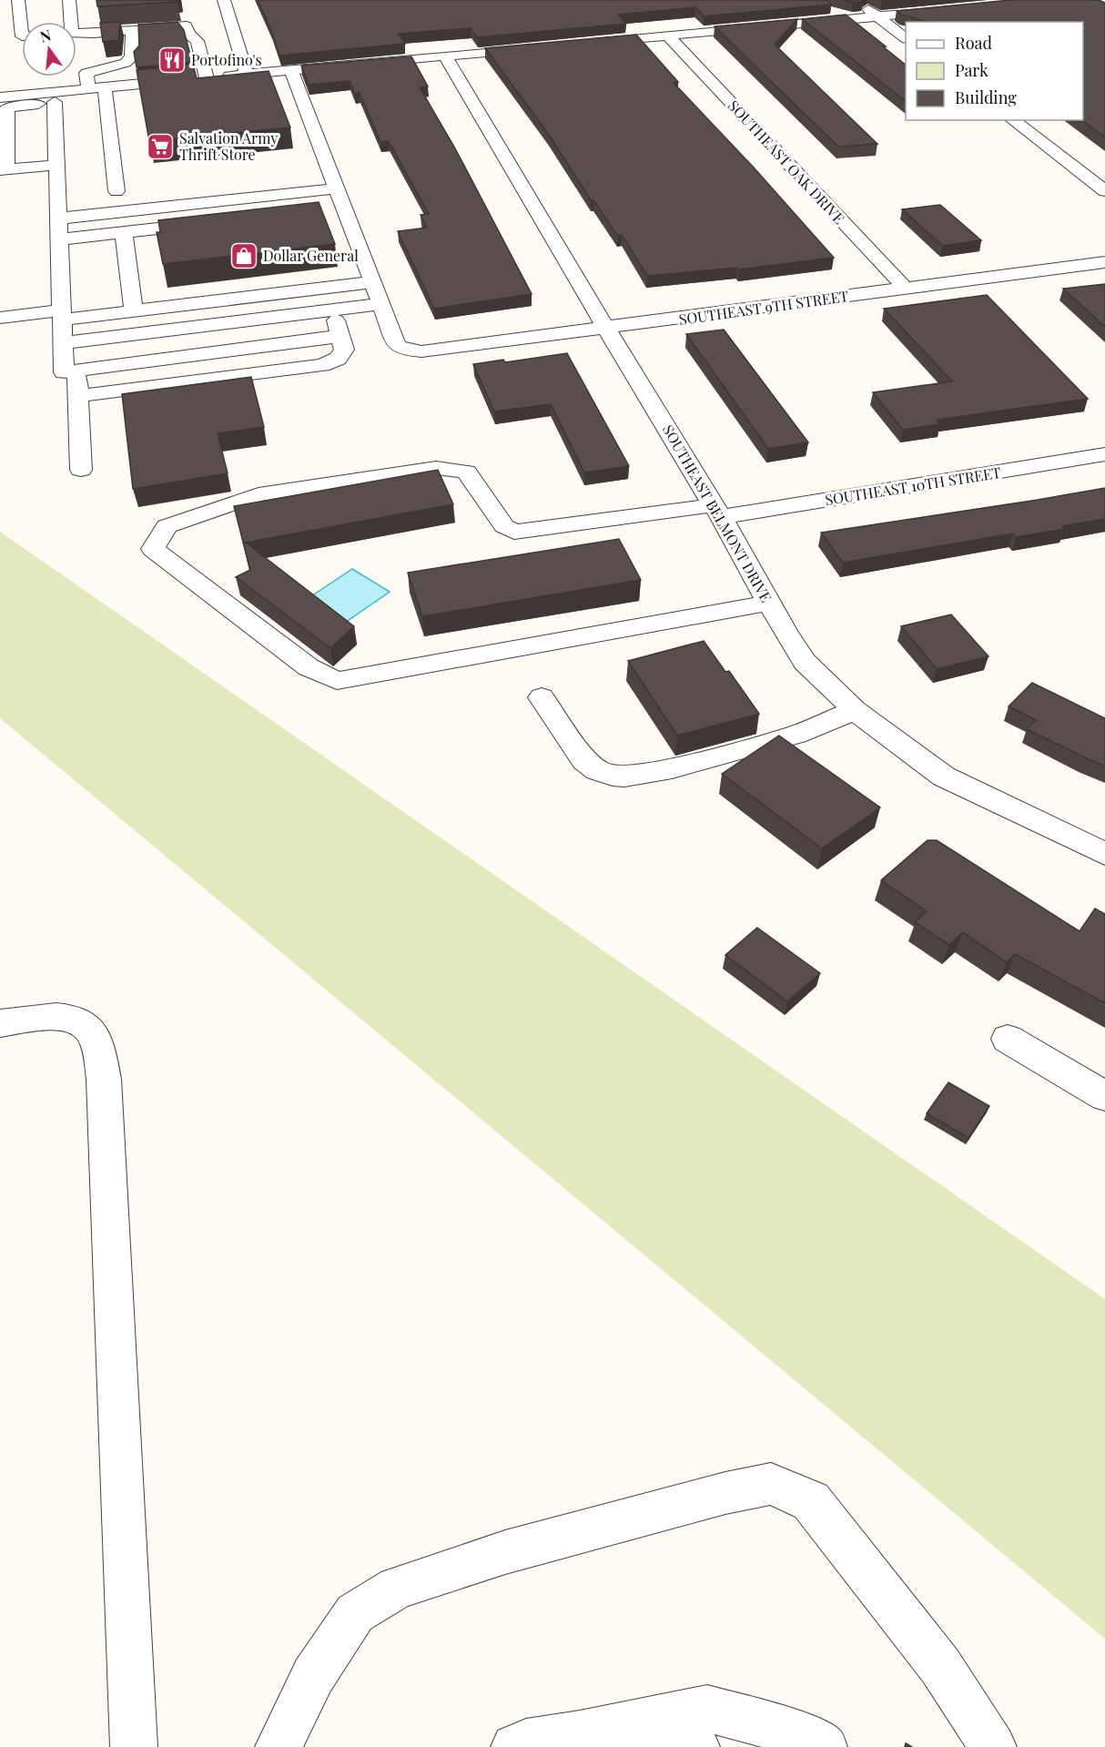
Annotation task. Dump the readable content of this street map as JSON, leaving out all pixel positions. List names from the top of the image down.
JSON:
{
  "streets": {
    "street": [
      "SOUTHEAST OAK DRIVE",
      "SOUTHEAST 9TH STREET",
      "SOUTHEAST 10TH STREET",
      "SOUTHEAST BELMONT DRIVE"
    ]
  },
  "crossings": [
    ["SOUTHEAST OAK DRIVE", "SOUTHEAST 9TH STREET"],
    ["SOUTHEAST 9TH STREET", "SOUTHEAST BELMONT DRIVE"],
    ["SOUTHEAST 10TH STREET", "SOUTHEAST BELMONT DRIVE"]
  ],
  "places": {
    "restaurant": ["Portofino's"],
    "supermarket": ["Salvation Army Thrift Store"],
    "shop": ["Dollar General"]
  },
  "legend": ["Road", "Park", "Building"],
  "north": "top"
}
